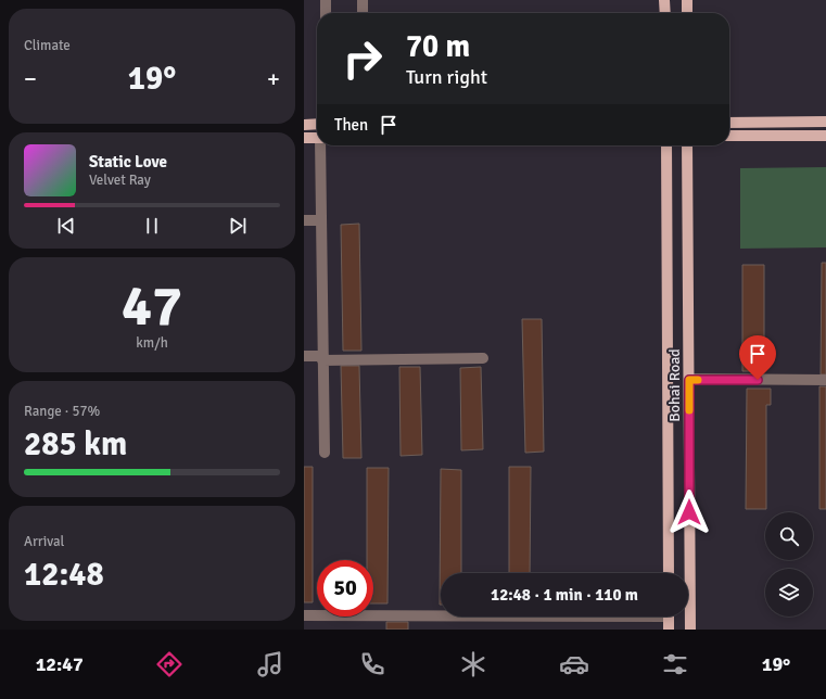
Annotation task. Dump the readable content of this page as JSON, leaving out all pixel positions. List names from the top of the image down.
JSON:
{
  "streets": {
    "main road": ["Bohai Road"]
  },
  "page": {
    "tile": [
      "Climate",
      ["47", "km/h"],
      ["Range · 57%", "285 km"],
      ["Arrival", "12:48"]
    ],
    "turn": ["70 m", "Turn right"],
    "heat": ["−", "19°", "+"],
    "then": "Then",
    "song": ["Static Love", "Velvet Ray"],
    "limit": "50",
    "trip": "12:48 · 1 min · 110 m",
    "tabs": ["12:47", "19°"]
  }
}
